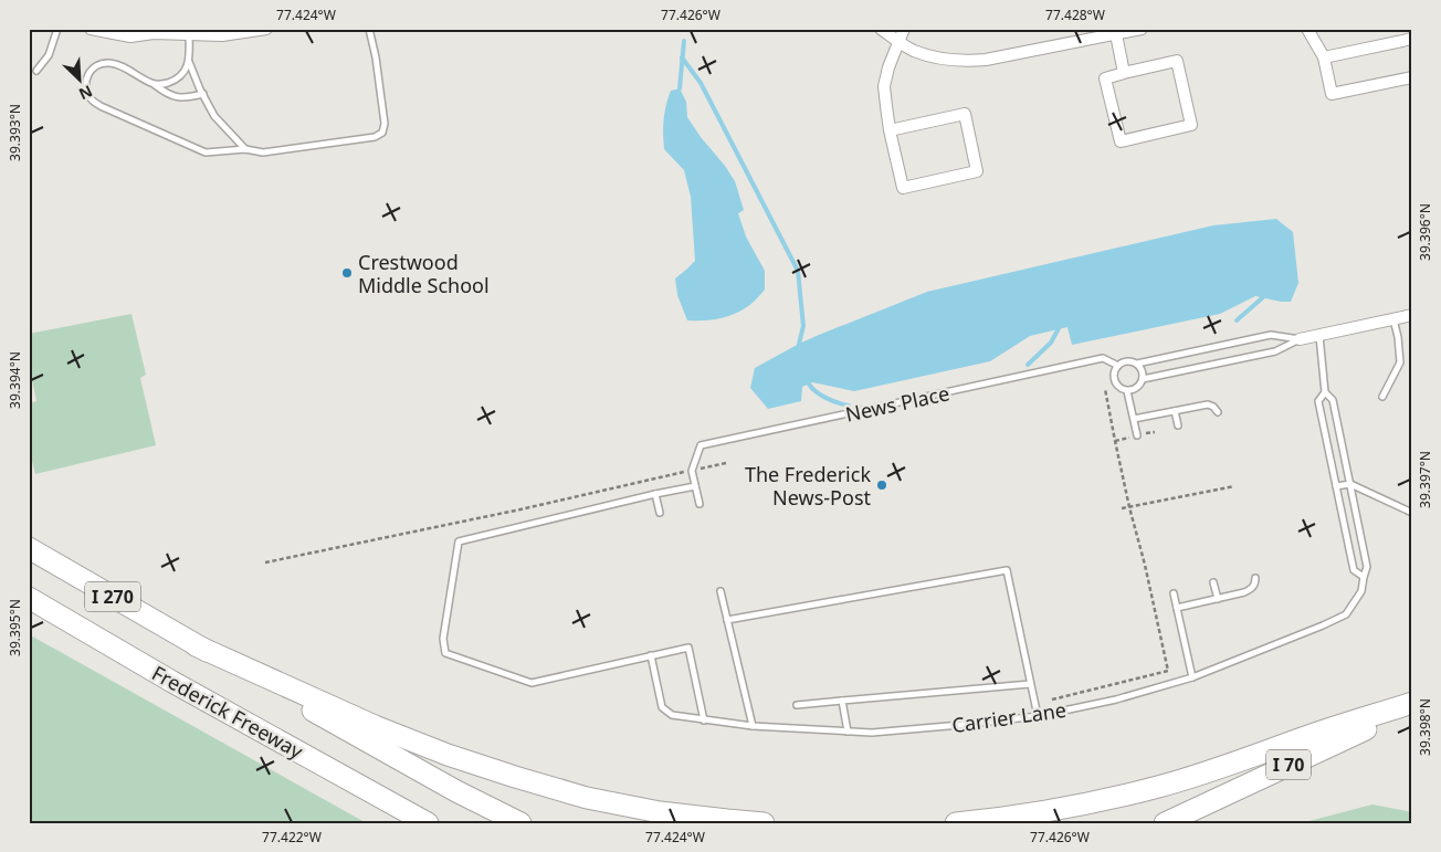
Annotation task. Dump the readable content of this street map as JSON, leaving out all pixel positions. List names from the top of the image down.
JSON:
{
  "streets": {
    "highway": ["I 270", "Frederick Freeway", "I 70"],
    "lane": ["News Place", "Carrier Lane"]
  },
  "places": ["Crestwood Middle School", "The Frederick News-Post"],
  "north": "bottom right",
  "coordinates": [
    "77.424°W",
    "77.426°W",
    "77.428°W",
    "39.393°N",
    "39.396°N",
    "39.394°N",
    "39.397°N",
    "39.395°N",
    "39.398°N",
    "77.422°W"
  ]
}
